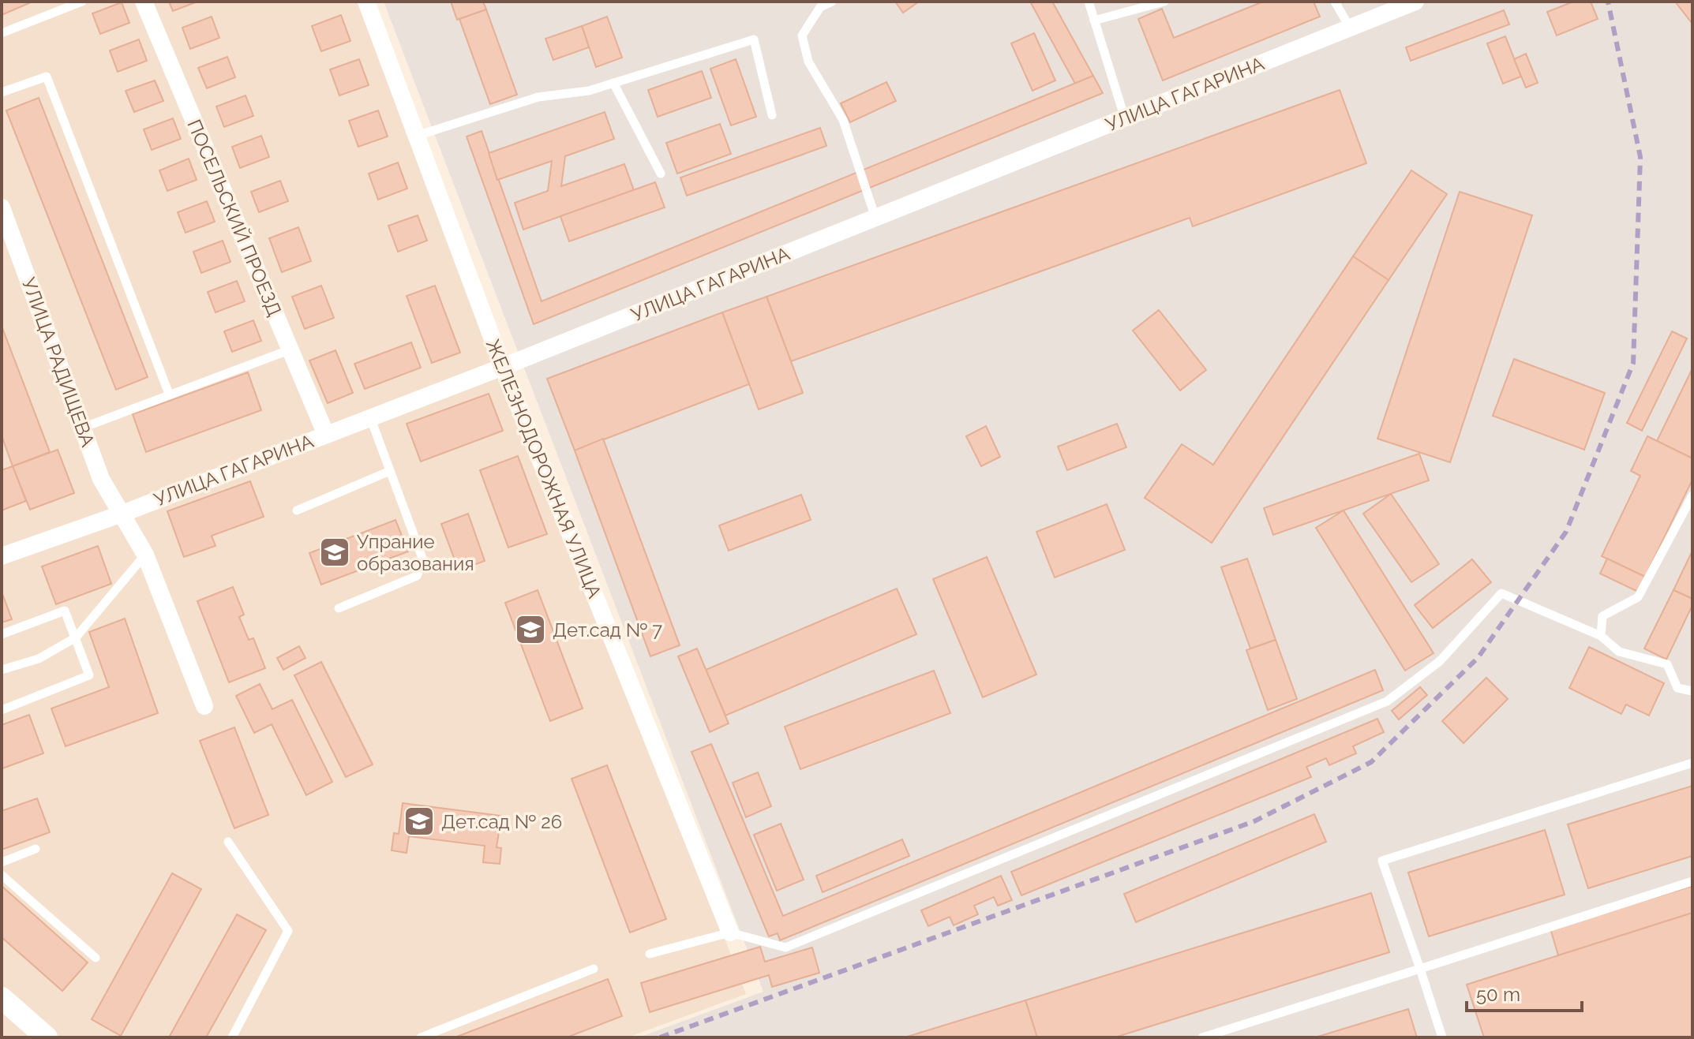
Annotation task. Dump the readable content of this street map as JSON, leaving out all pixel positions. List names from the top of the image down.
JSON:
{
  "streets": {
    "street": [
      "УЛИЦА ГАГАРИНА",
      "ПОСЕЛЬСКИЙ ПРОЕЗД",
      "УЛИЦА РАДИЩЕВА",
      "ЖЕЛЕЗНОДОРОЖНАЯ УЛИЦА"
    ]
  },
  "crossings": [
    ["УЛИЦА ГАГАРИНА", "ПОСЕЛЬСКИЙ ПРОЕЗД"],
    ["УЛИЦА ГАГАРИНА", "УЛИЦА РАДИЩЕВА"],
    ["УЛИЦА ГАГАРИНА", "ЖЕЛЕЗНОДОРОЖНАЯ УЛИЦА"]
  ],
  "places": {
    "school or university": ["Упрание образования", "Дет.сад № 7", "Дет.сад № 26"]
  },
  "scale_bar": "50 m"
}
